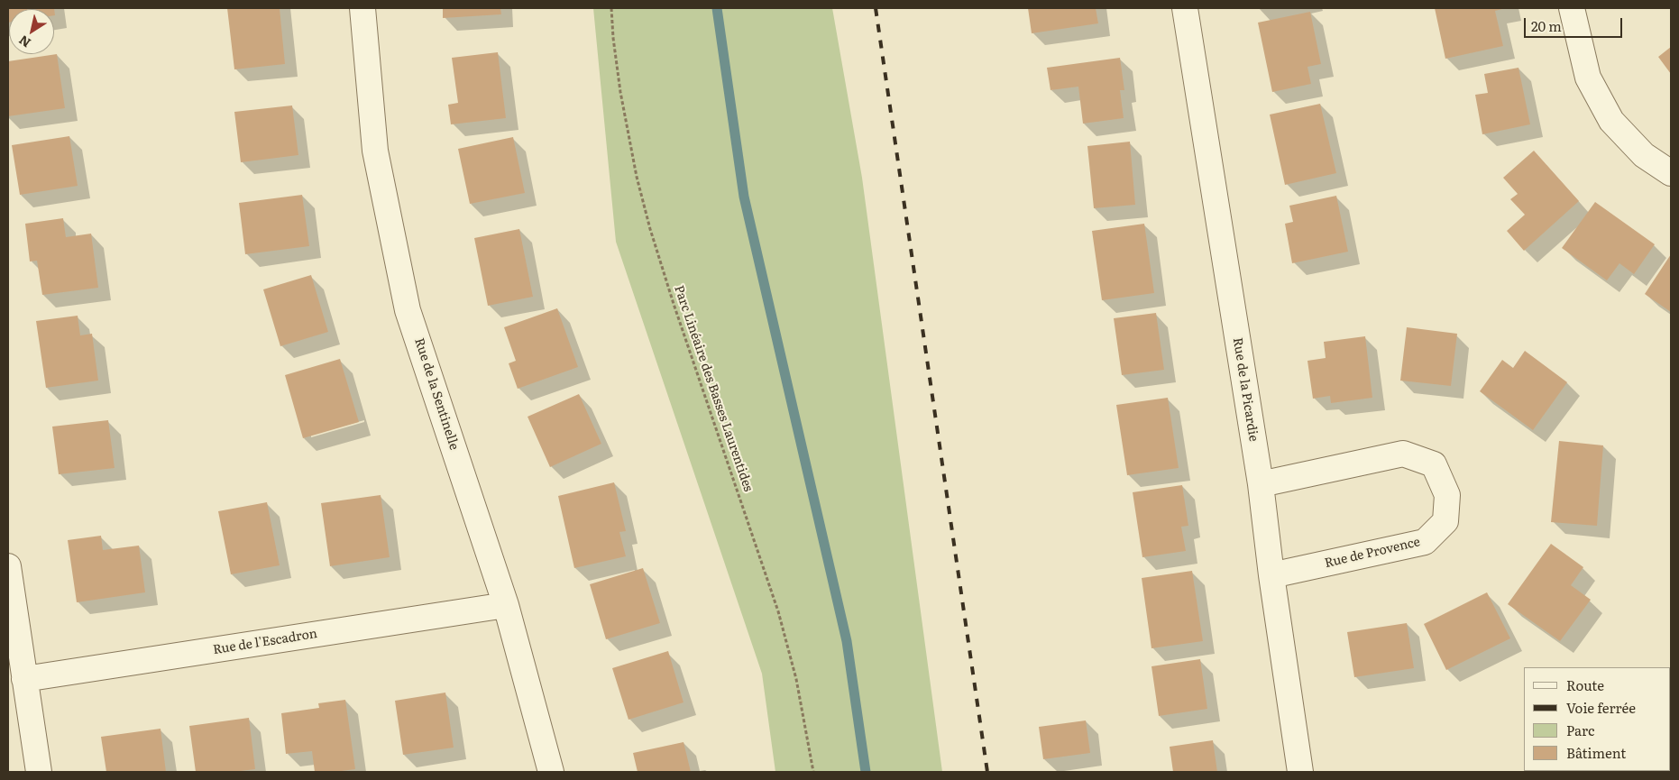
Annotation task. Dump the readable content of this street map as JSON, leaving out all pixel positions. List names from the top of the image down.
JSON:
{
  "streets": {
    "street": [
      "Rue de la Picardie",
      "Rue de la Sentinelle",
      "Rue de Provence",
      "Rue de l'Escadron"
    ],
    "path": ["Parc Linéaire des Basses Laurentides"]
  },
  "crossings": [
    ["Rue de la Picardie", "Rue de Provence"],
    ["Rue de la Sentinelle", "Rue de l'Escadron"]
  ],
  "legend": [
    "Route",
    "Voie ferrée",
    "Parc",
    "Bâtiment"
  ],
  "scale_bar": "20 m",
  "north": "bottom left"
}
